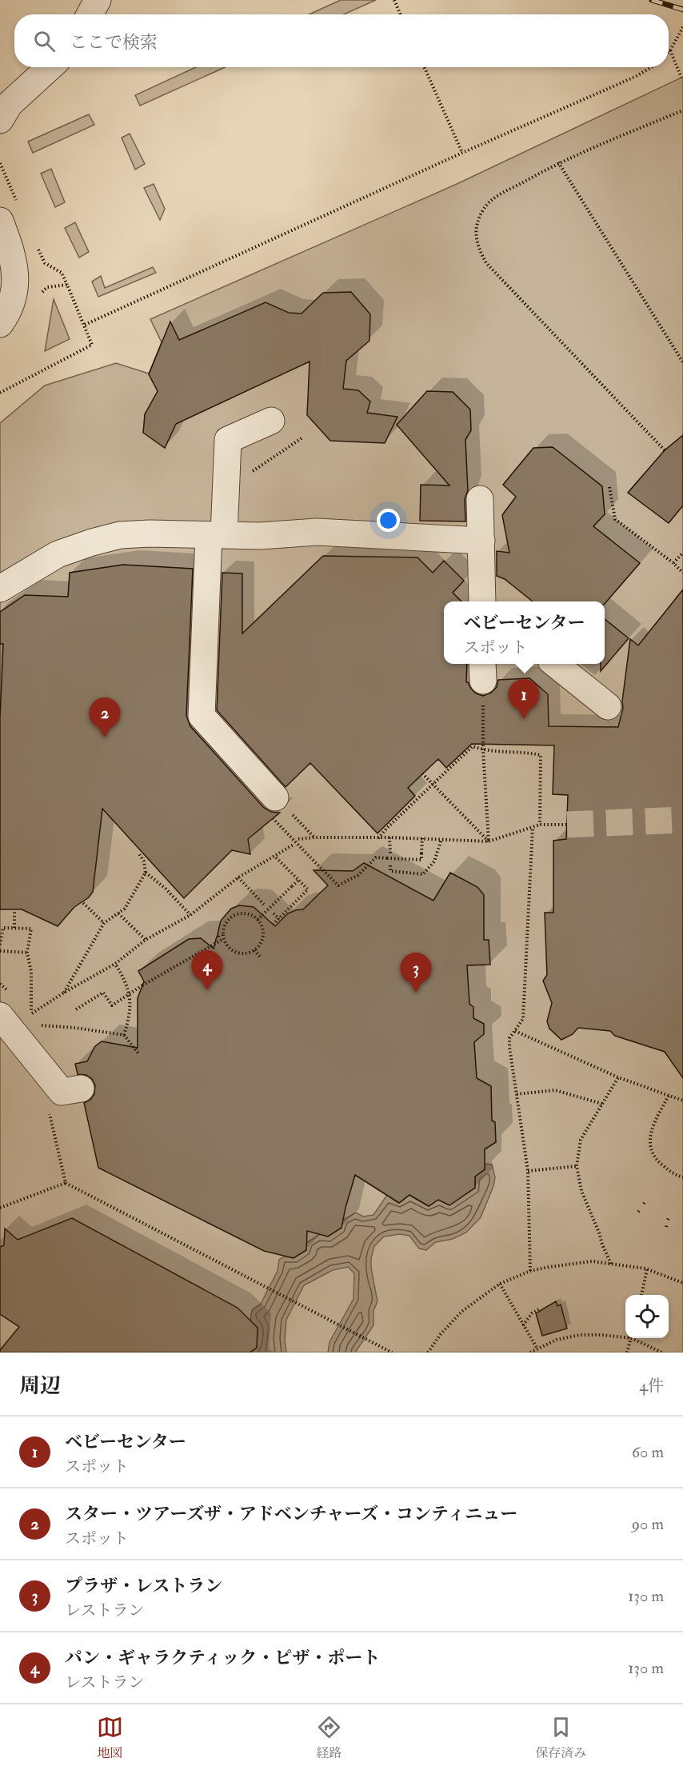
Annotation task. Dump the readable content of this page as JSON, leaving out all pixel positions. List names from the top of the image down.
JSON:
{
  "page": {
    "search": "ここで検索",
    "popup": ["ベビーセンター", "スポット"],
    "pins": [
      "1",
      "2",
      "4",
      "3"
    ],
    "heading": ["周辺", "4件"],
    "list": [
      {
        "mark": "1",
        "name": "ベビーセンター",
        "note": "スポット",
        "value": "60 m"
      },
      {
        "mark": "2",
        "name": "スター・ツアーズザ・アドベンチャーズ・コンティニュー",
        "note": "スポット",
        "value": "90 m"
      },
      {
        "mark": "3",
        "name": "プラザ・レストラン",
        "note": "レストラン",
        "value": "130 m"
      },
      {
        "mark": "4",
        "name": "パン・ギャラクティック・ピザ・ポート",
        "note": "レストラン",
        "value": "130 m"
      }
    ],
    "nav": ["地図", "経路", "保存済み"]
  }
}
